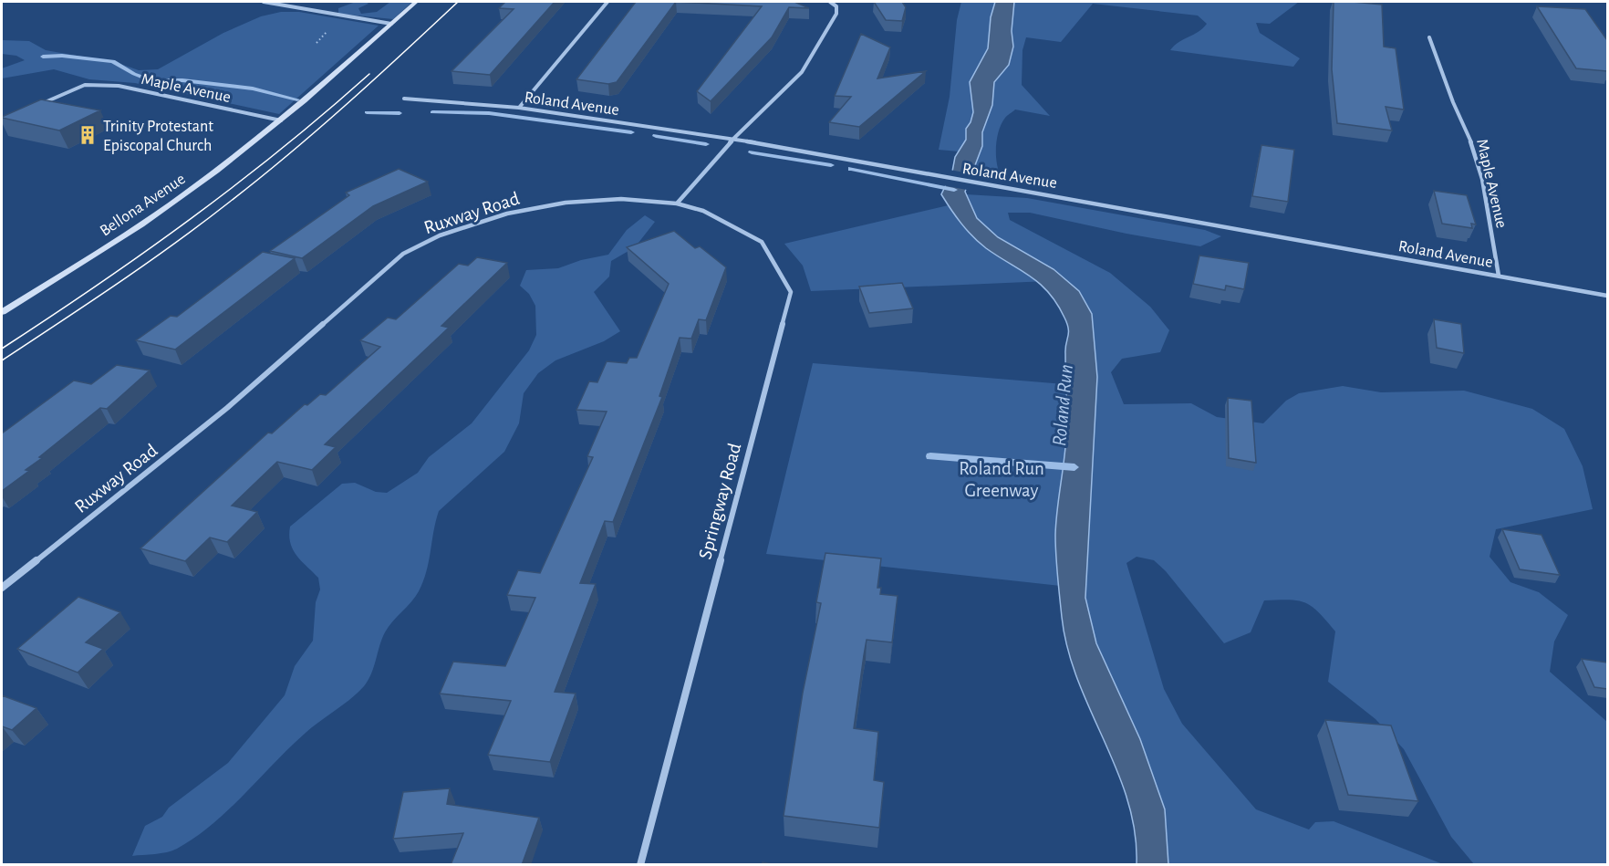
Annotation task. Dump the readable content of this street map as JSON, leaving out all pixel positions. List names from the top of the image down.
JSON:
{
  "streets": {
    "street": [
      "Maple Avenue",
      "Roland Avenue",
      "Bellona Avenue",
      "Ruxway Road",
      "Springway Road"
    ]
  },
  "crossings": [
    ["Maple Avenue", "Roland Avenue"],
    ["Maple Avenue", "Bellona Avenue"],
    ["Ruxway Road", "Springway Road"]
  ],
  "water": ["Roland Run"],
  "parks": ["Roland Run Greenway"],
  "places": {
    "building": ["Trinity Protestant Episcopal Church"]
  }
}
